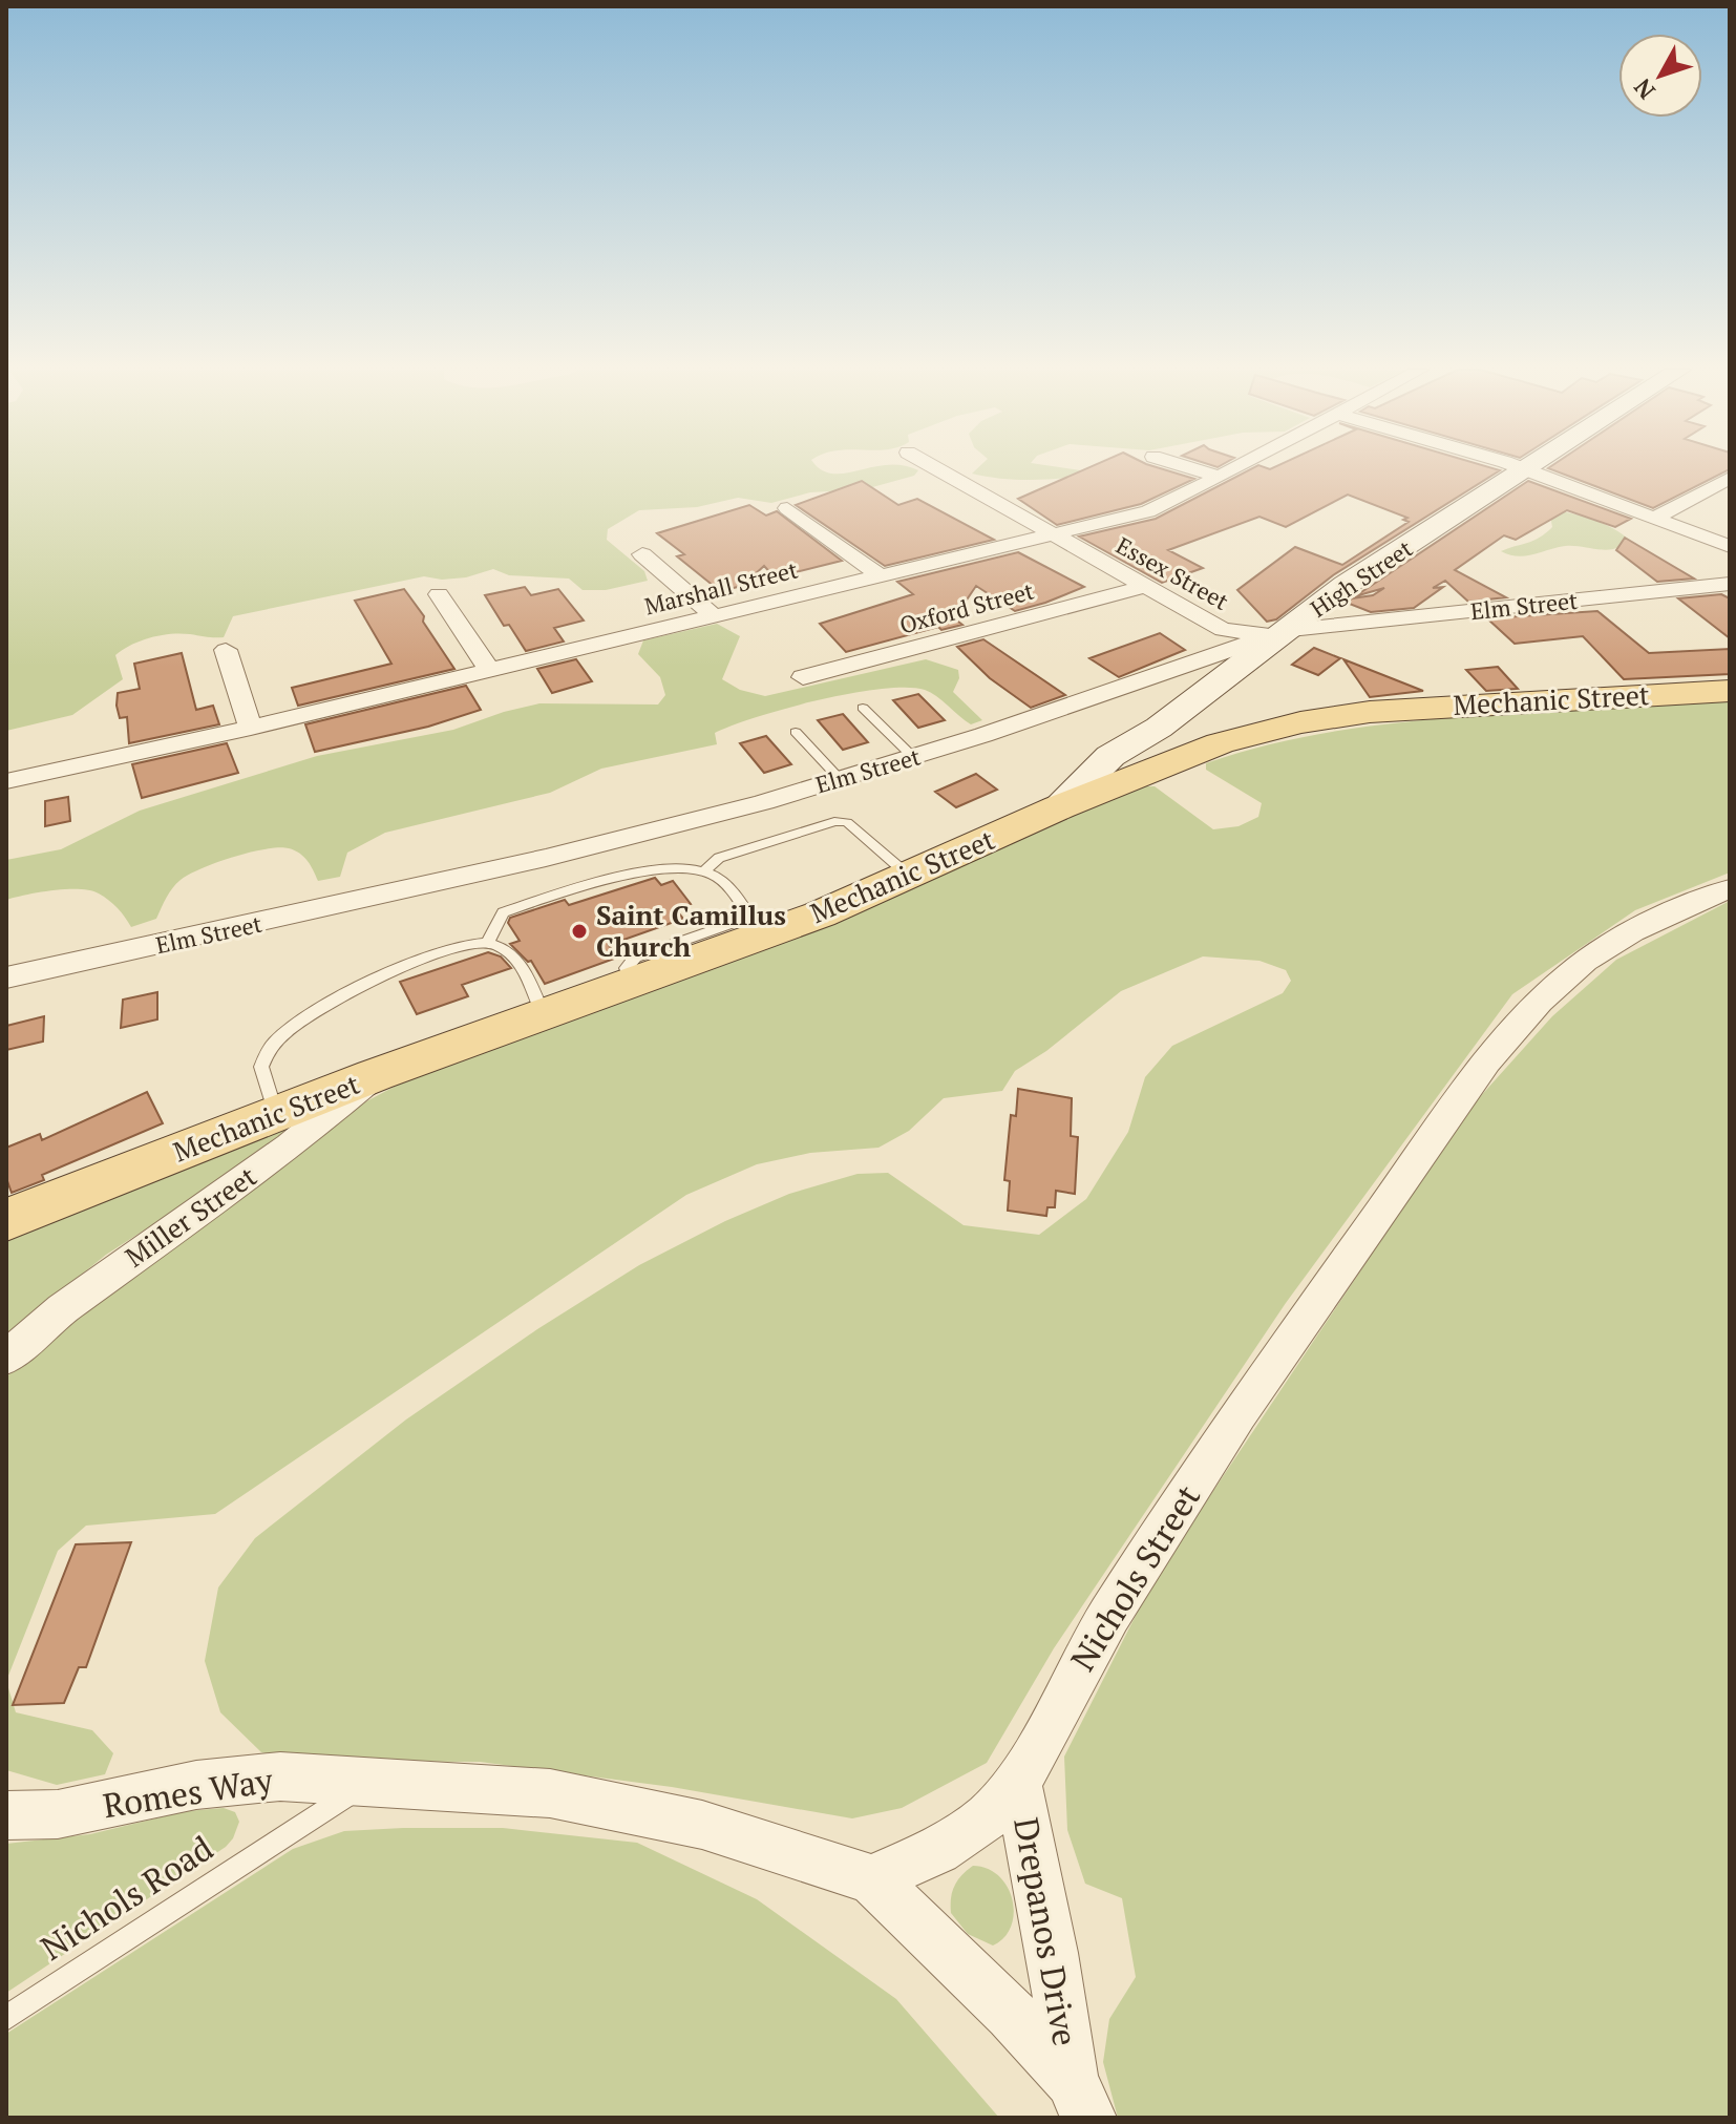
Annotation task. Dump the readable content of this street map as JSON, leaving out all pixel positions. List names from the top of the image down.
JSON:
{
  "streets": {
    "main road": ["High Street", "Mechanic Street"],
    "street": [
      "Essex Street",
      "Marshall Street",
      "Elm Street",
      "Oxford Street",
      "Miller Street",
      "Nichols Street",
      "Romes Way",
      "Drepanos Drive"
    ],
    "lane": ["Nichols Road"]
  },
  "crossings": [
    ["Essex Street", "High Street"],
    ["Essex Street", "Marshall Street"],
    ["Essex Street", "Elm Street"],
    ["Essex Street", "Oxford Street"],
    ["High Street", "Elm Street"],
    ["High Street", "Mechanic Street"],
    ["Mechanic Street", "Miller Street"],
    ["Nichols Street", "Drepanos Drive"],
    ["Romes Way", "Nichols Road"]
  ],
  "places": ["Saint Camillus Church"],
  "north": "bottom left"
}
